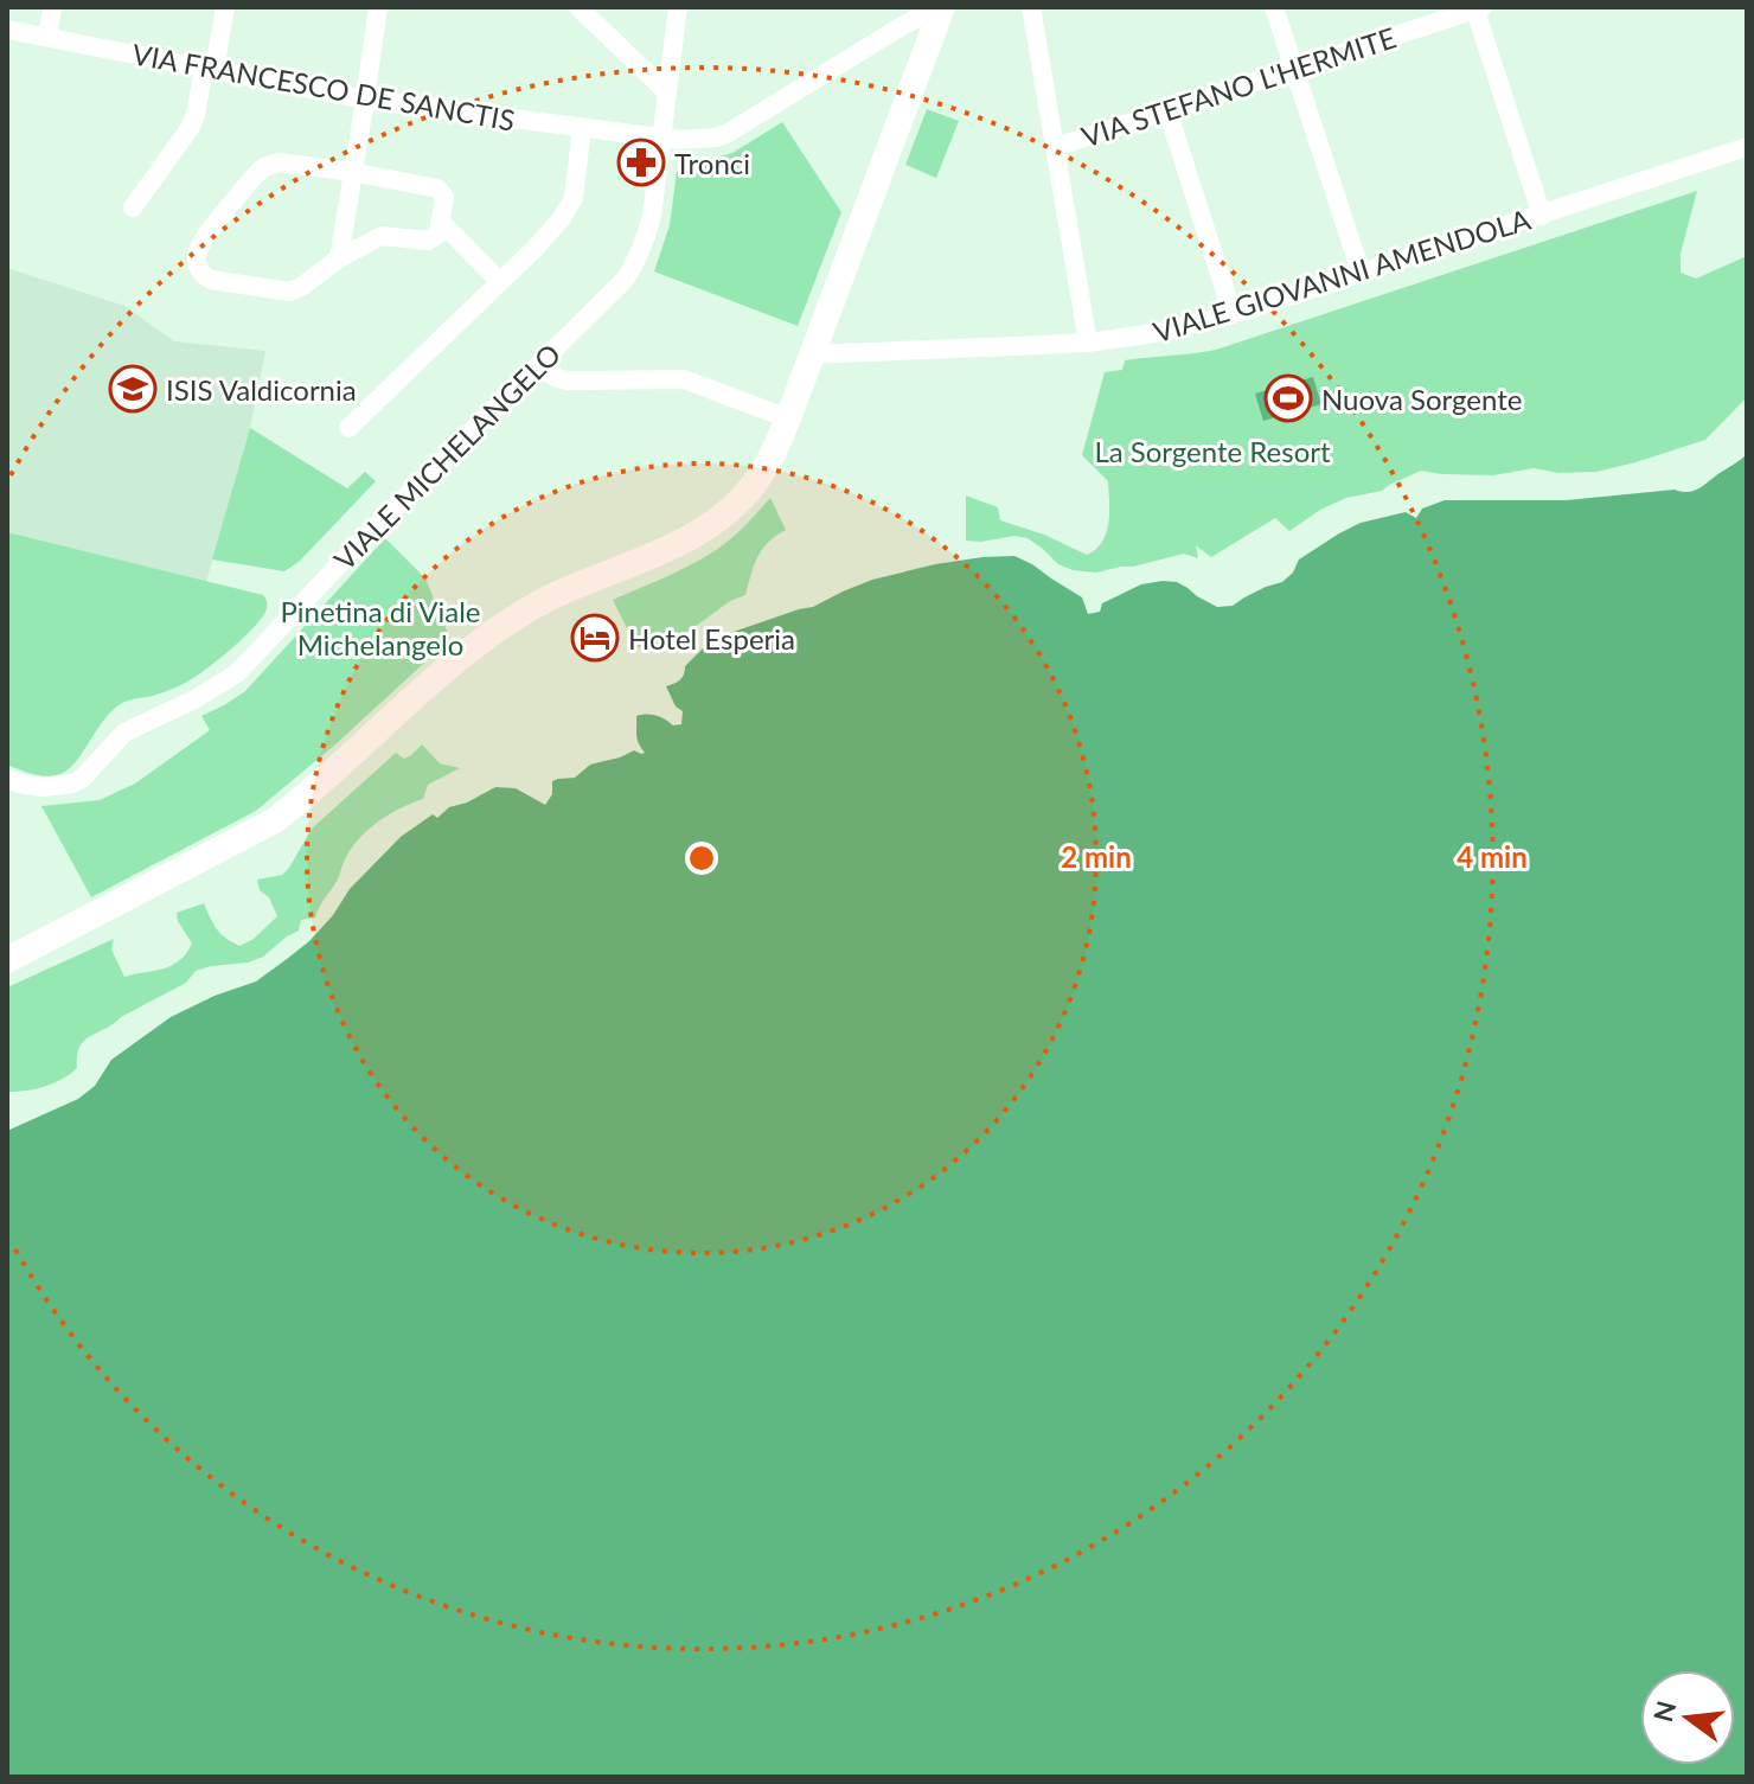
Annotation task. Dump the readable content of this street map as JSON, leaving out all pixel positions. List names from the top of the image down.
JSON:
{
  "streets": {
    "street": [
      "VIA FRANCESCO DE SANCTIS",
      "VIA STEFANO L'HERMITE",
      "VIALE GIOVANNI AMENDOLA",
      "VIALE MICHELANGELO"
    ]
  },
  "crossings": [
    ["VIA FRANCESCO DE SANCTIS", "VIALE MICHELANGELO"]
  ],
  "parks": ["La Sorgente Resort", "Pinetina di Viale Michelangelo"],
  "places": {
    "pharmacy": ["Tronci"],
    "school or university": ["ISIS Valdicornia"],
    "sports": ["Nuova Sorgente"],
    "hotel": ["Hotel Esperia"]
  },
  "north": "left",
  "rings": ["2 min", "4 min"]
}
